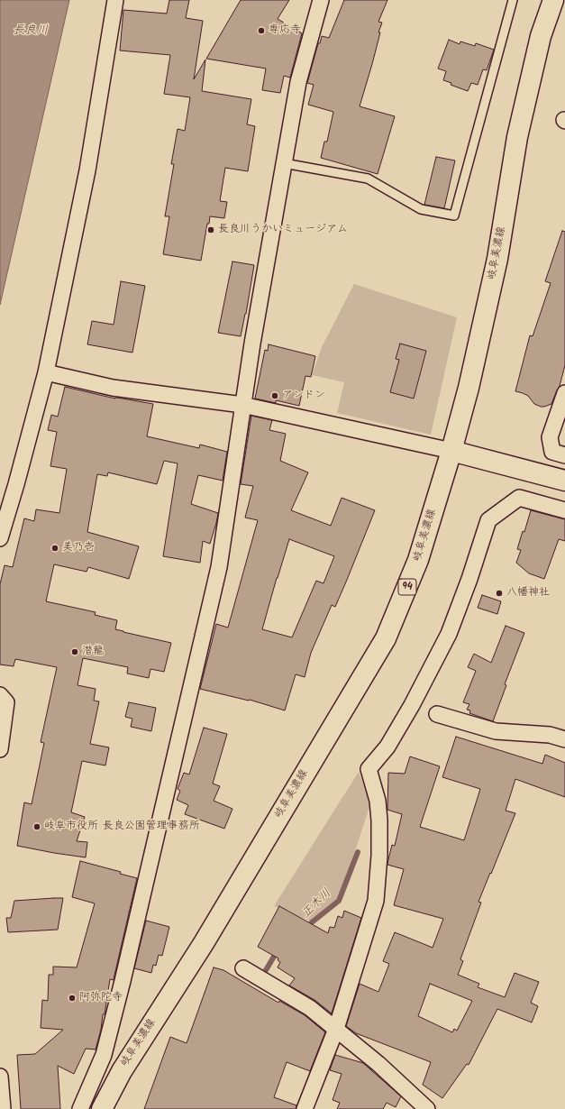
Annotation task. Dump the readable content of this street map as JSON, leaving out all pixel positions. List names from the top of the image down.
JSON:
{
  "streets": {
    "main road": ["岐阜美濃線", "94"]
  },
  "water": ["長良川", "正木川"],
  "places": [
    "専応寺",
    "長良川うかいミュージアム",
    "アンドン",
    "美乃壱",
    "八幡神社",
    "潜龍",
    "岐阜市役所 長良公園管理事務所",
    "阿弥陀寺"
  ]
}
